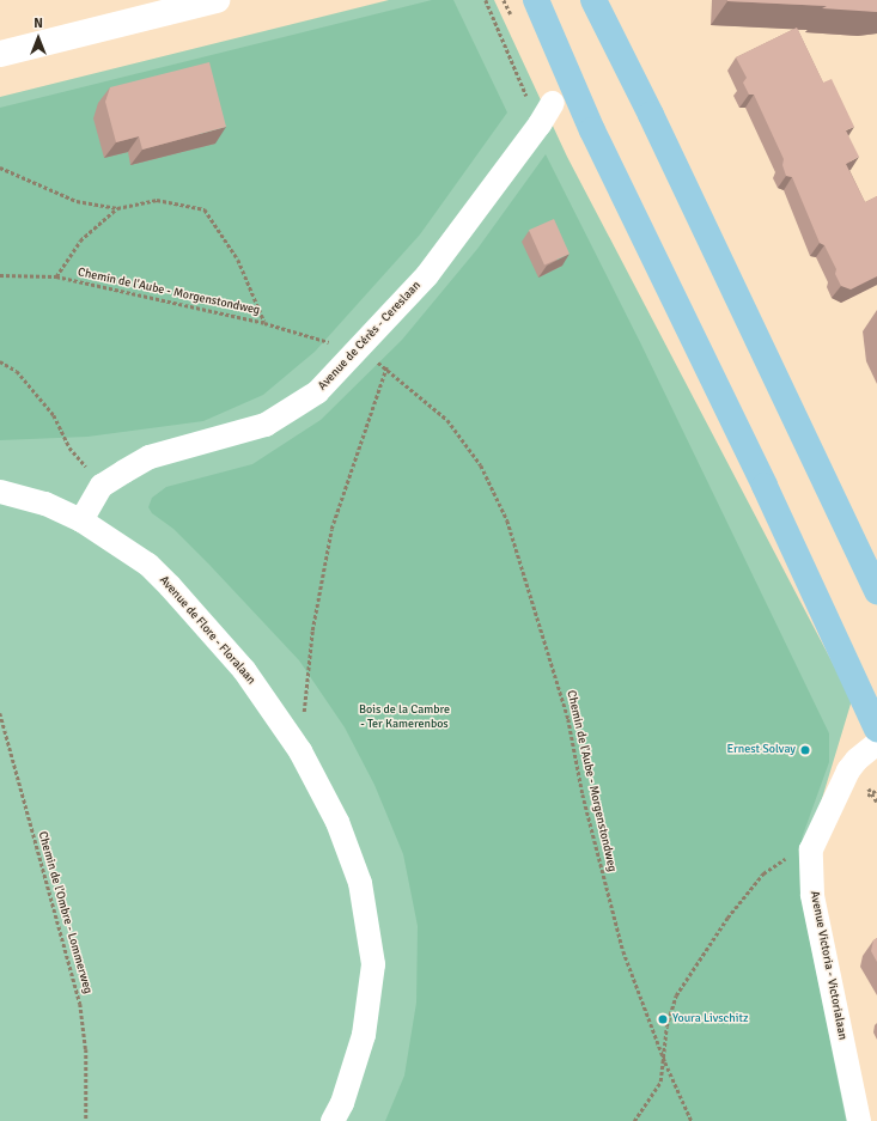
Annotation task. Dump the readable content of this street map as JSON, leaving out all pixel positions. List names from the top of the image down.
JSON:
{
  "streets": {
    "street": ["Avenue de Cérès - Cereslaan", "Avenue de Flore - Floralaan", "Avenue Victoria - Victorialaan"],
    "path": ["Chemin de l'Aube - Morgenstondweg", "Chemin de l'Ombre - Lommerweg"]
  },
  "crossings": [
    ["Chemin de l'Aube - Morgenstondweg", "Avenue de Cérès - Cereslaan"],
    ["Chemin de l'Aube - Morgenstondweg", "Avenue de Flore - Floralaan"],
    ["Avenue de Cérès - Cereslaan", "Avenue de Flore - Floralaan"]
  ],
  "parks": ["Bois de la Cambre - Ter Kamerenbos"],
  "places": ["Ernest Solvay", "Youra Livschitz"],
  "north": "top"
}
